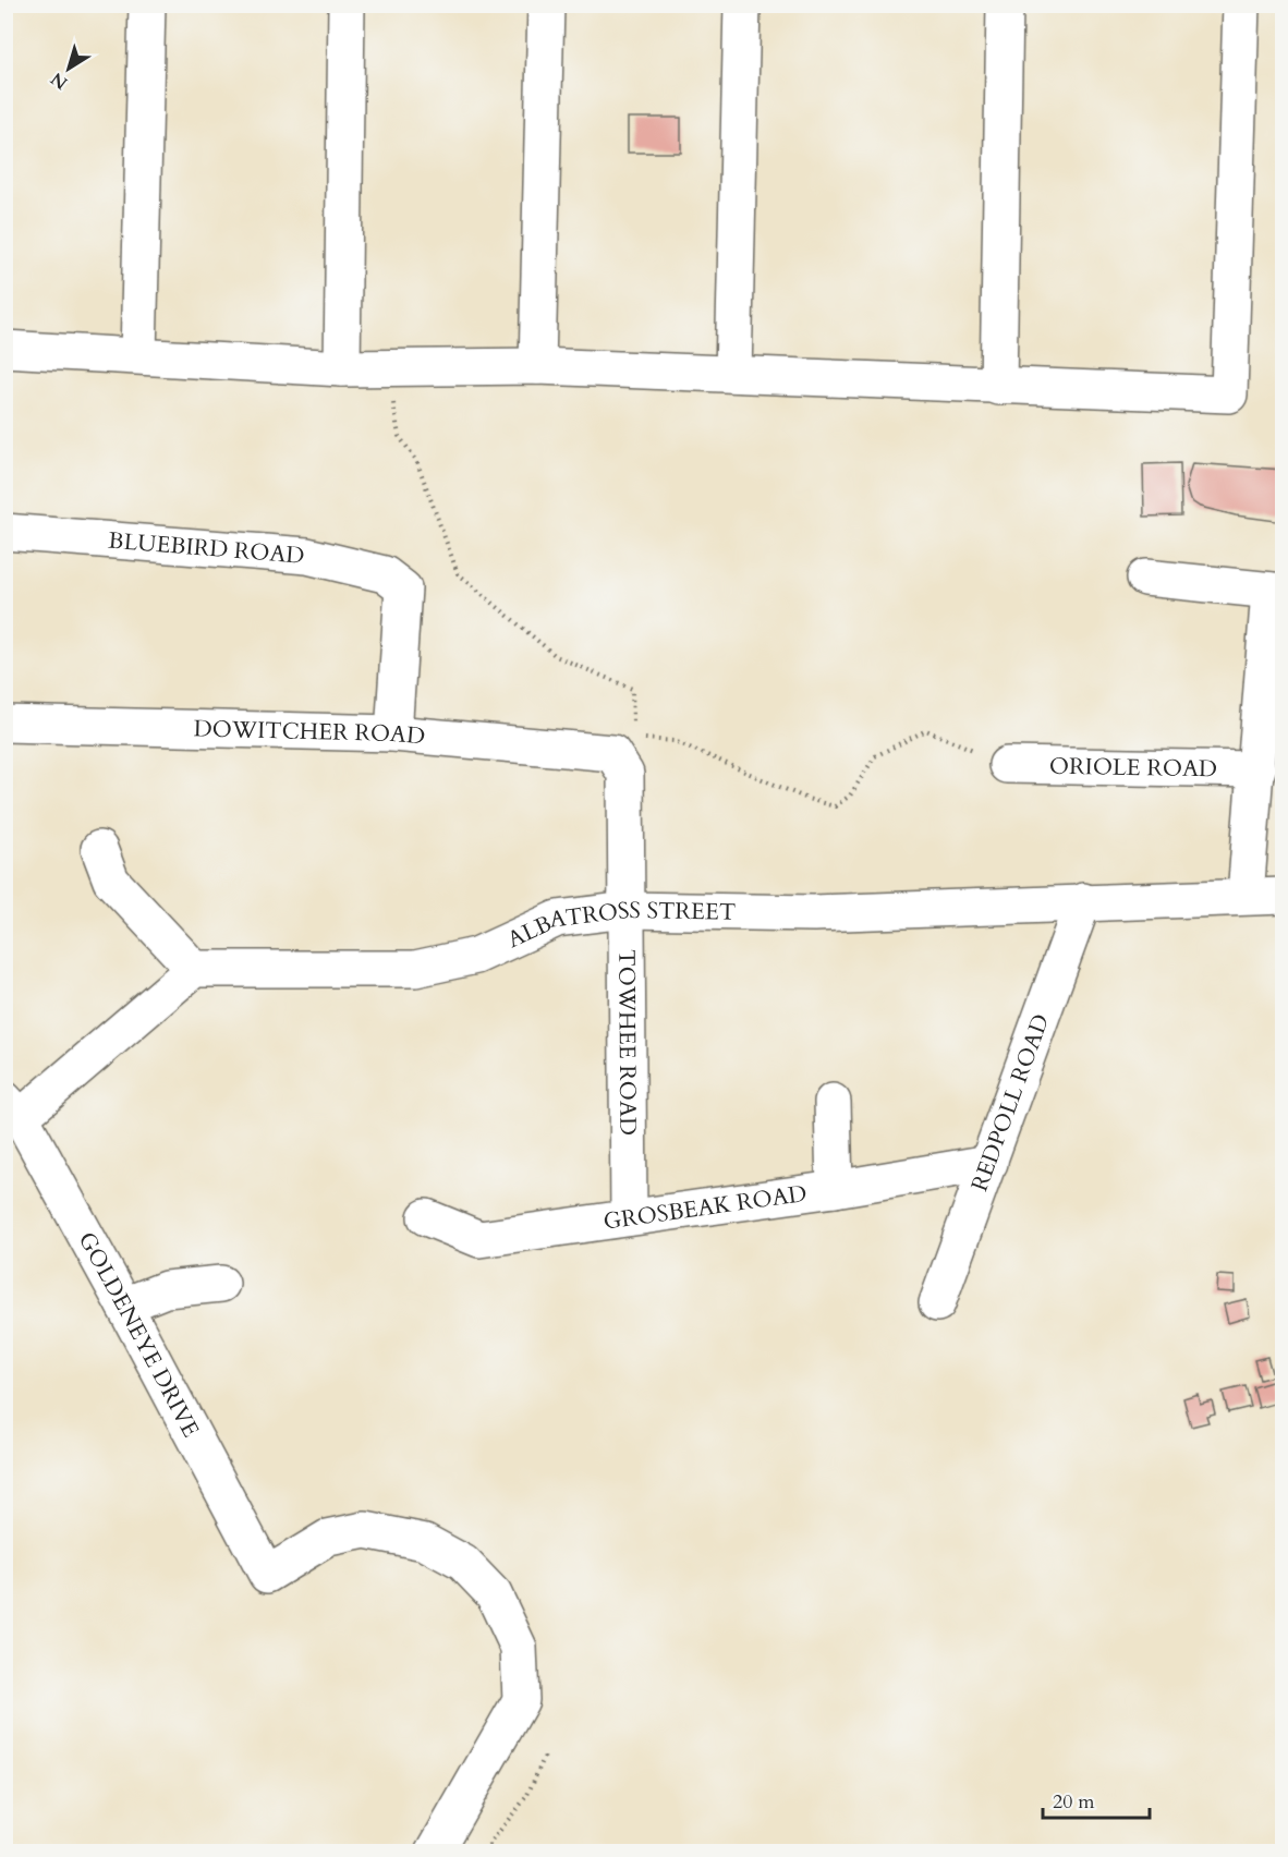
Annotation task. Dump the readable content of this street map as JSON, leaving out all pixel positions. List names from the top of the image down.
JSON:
{
  "streets": {
    "street": [
      "BLUEBIRD ROAD",
      "DOWITCHER ROAD",
      "ORIOLE ROAD",
      "ALBATROSS STREET",
      "TOWHEE ROAD",
      "REDPOLL ROAD",
      "GROSBEAK ROAD",
      "GOLDENEYE DRIVE"
    ]
  },
  "crossings": [
    ["BLUEBIRD ROAD", "DOWITCHER ROAD"],
    ["DOWITCHER ROAD", "TOWHEE ROAD"],
    ["ALBATROSS STREET", "TOWHEE ROAD"],
    ["ALBATROSS STREET", "REDPOLL ROAD"],
    ["TOWHEE ROAD", "GROSBEAK ROAD"],
    ["REDPOLL ROAD", "GROSBEAK ROAD"]
  ],
  "scale_bar": "20 m",
  "north": "bottom left"
}
